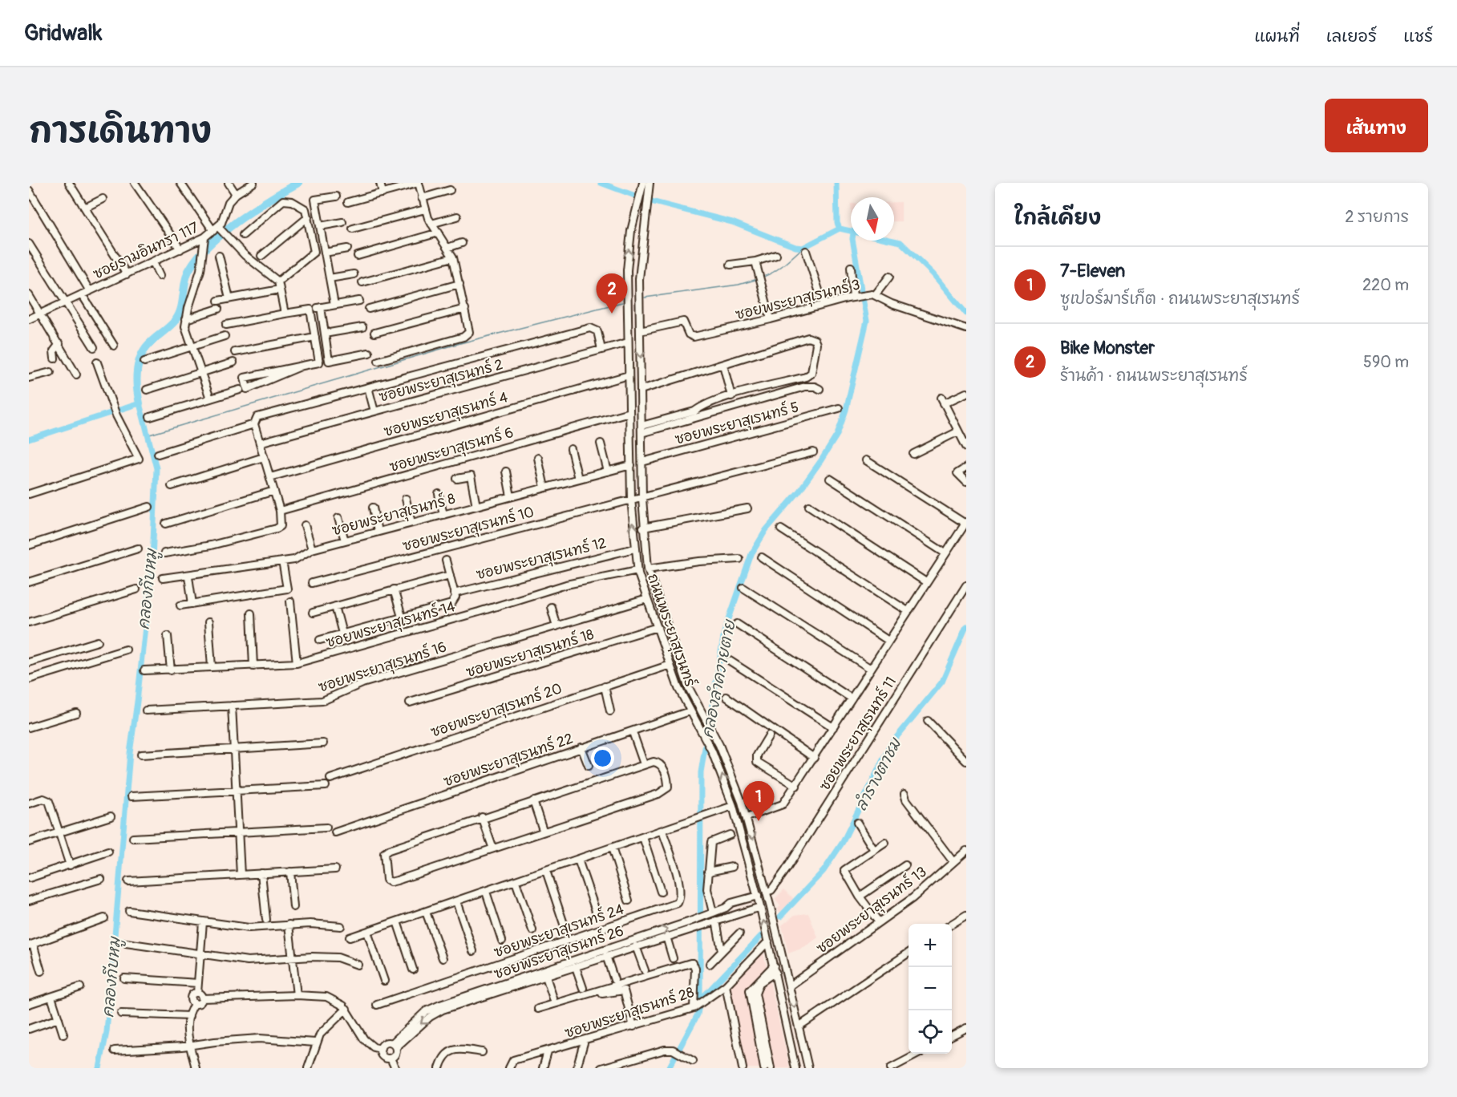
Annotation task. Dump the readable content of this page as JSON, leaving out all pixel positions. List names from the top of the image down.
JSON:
{
  "streets": {
    "street": [
      "ซอยรามอินทรา 117",
      "ซอยพระยาสุเรนทร์ 3",
      "ซอยพระยาสุเรนทร์ 2",
      "ซอยพระยาสุเรนทร์ 4",
      "ซอยพระยาสุเรนทร์ 5",
      "ซอยพระยาสุเรนทร์ 6",
      "ซอยพระยาสุเรนทร์ 8",
      "ซอยพระยาสุเรนทร์ 10",
      "ซอยพระยาสุเรนทร์ 12",
      "ซอยพระยาสุเรนทร์ 14",
      "ถนนพระยาสุเรนทร์",
      "ซอยพระยาสุเรนทร์ 18",
      "ซอยพระยาสุเรนทร์ 16",
      "ซอยพระยาสุเรนทร์ 20",
      "ซอยพระยาสุเรนทร์ 11",
      "ซอยพระยาสุเรนทร์ 22",
      "ซอยพระยาสุเรนทร์ 13",
      "ซอยพระยาสุเรนทร์ 24",
      "ซอยพระยาสุเรนทร์ 26",
      "ซอยพระยาสุเรนทร์ 28"
    ]
  },
  "crossings": [
    ["ซอยพระยาสุเรนทร์ 3", "ถนนพระยาสุเรนทร์"],
    ["ซอยพระยาสุเรนทร์ 2", "ถนนพระยาสุเรนทร์"],
    ["ซอยพระยาสุเรนทร์ 4", "ถนนพระยาสุเรนทร์"],
    ["ซอยพระยาสุเรนทร์ 5", "ถนนพระยาสุเรนทร์"],
    ["ซอยพระยาสุเรนทร์ 6", "ถนนพระยาสุเรนทร์"],
    ["ซอยพระยาสุเรนทร์ 8", "ถนนพระยาสุเรนทร์"],
    ["ซอยพระยาสุเรนทร์ 10", "ถนนพระยาสุเรนทร์"],
    ["ซอยพระยาสุเรนทร์ 12", "ถนนพระยาสุเรนทร์"],
    ["ซอยพระยาสุเรนทร์ 14", "ถนนพระยาสุเรนทร์"],
    ["ถนนพระยาสุเรนทร์", "ซอยพระยาสุเรนทร์ 18"],
    ["ถนนพระยาสุเรนทร์", "ซอยพระยาสุเรนทร์ 16"],
    ["ถนนพระยาสุเรนทร์", "ซอยพระยาสุเรนทร์ 20"],
    ["ถนนพระยาสุเรนทร์", "ซอยพระยาสุเรนทร์ 11"],
    ["ถนนพระยาสุเรนทร์", "ซอยพระยาสุเรนทร์ 22"],
    ["ถนนพระยาสุเรนทร์", "ซอยพระยาสุเรนทร์ 13"],
    ["ถนนพระยาสุเรนทร์", "ซอยพระยาสุเรนทร์ 26"],
    ["ถนนพระยาสุเรนทร์", "ซอยพระยาสุเรนทร์ 28"]
  ],
  "water": ["คลองกีบหมู", "คลองลำควายตาย", "ลำรางตาชม"],
  "north": "bottom",
  "page": {
    "header": "Gridwalk",
    "nav": ["แผนที่", "เลเยอร์", "แชร์"],
    "title": "การเดินทาง",
    "buttons": "เส้นทาง",
    "heading": ["ใกล้เคียง", "2 รายการ"],
    "list": [
      {
        "mark": "1",
        "name": "7-Eleven",
        "note": "ซูเปอร์มาร์เก็ต · ถนนพระยาสุเรนทร์",
        "value": "220 m"
      },
      {
        "mark": "2",
        "name": "Bike Monster",
        "note": "ร้านค้า · ถนนพระยาสุเรนทร์",
        "value": "590 m"
      }
    ],
    "pins": ["2", "1"],
    "map_buttons": ["+", "−"]
  }
}
